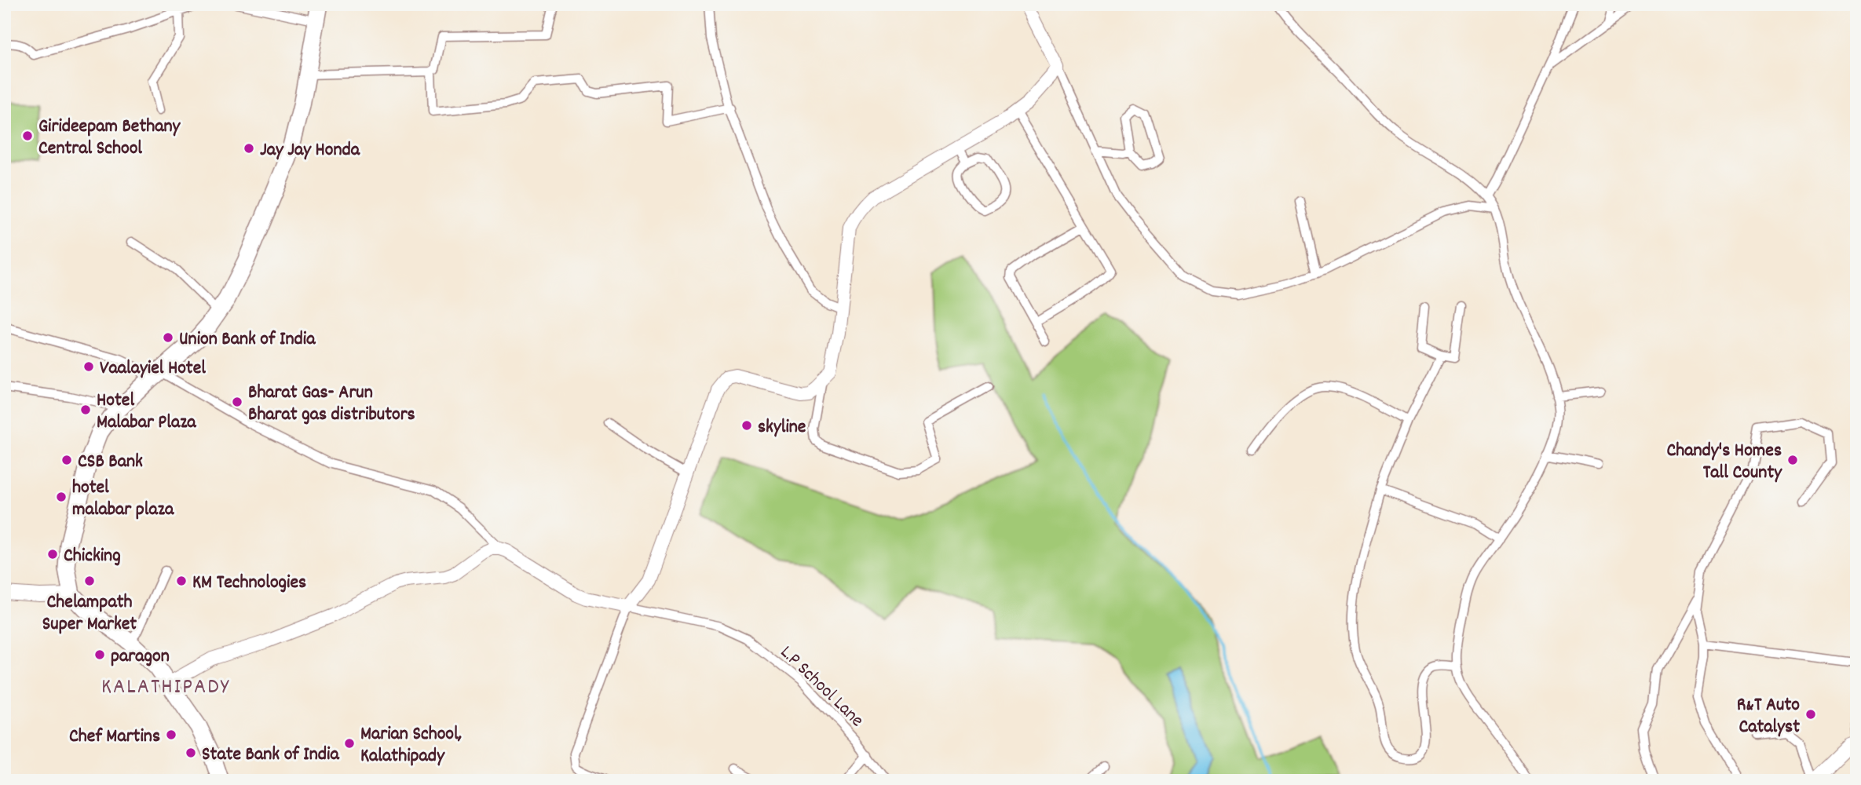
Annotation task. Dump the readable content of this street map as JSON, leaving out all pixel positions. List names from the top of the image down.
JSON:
{
  "streets": {
    "street": ["L.P School Lane"]
  },
  "districts": ["KALATHIPADY"],
  "places": [
    "Girideepam Bethany Central School",
    "Jay Jay Honda",
    "Union Bank of India",
    "Vaalayiel Hotel",
    "Bharat Gas- Arun Bharat gas distributors",
    "Hotel Malabar Plaza",
    "skyline",
    "CSB Bank",
    "Chandy's Homes Tall County",
    "hotel malabar plaza",
    "Chicking",
    "Chelampath Super Market",
    "KM Technologies",
    "paragon",
    "R&T Auto Catalyst",
    "Chef Martins",
    "Marian School, Kalathipady",
    "State Bank of India"
  ]
}
